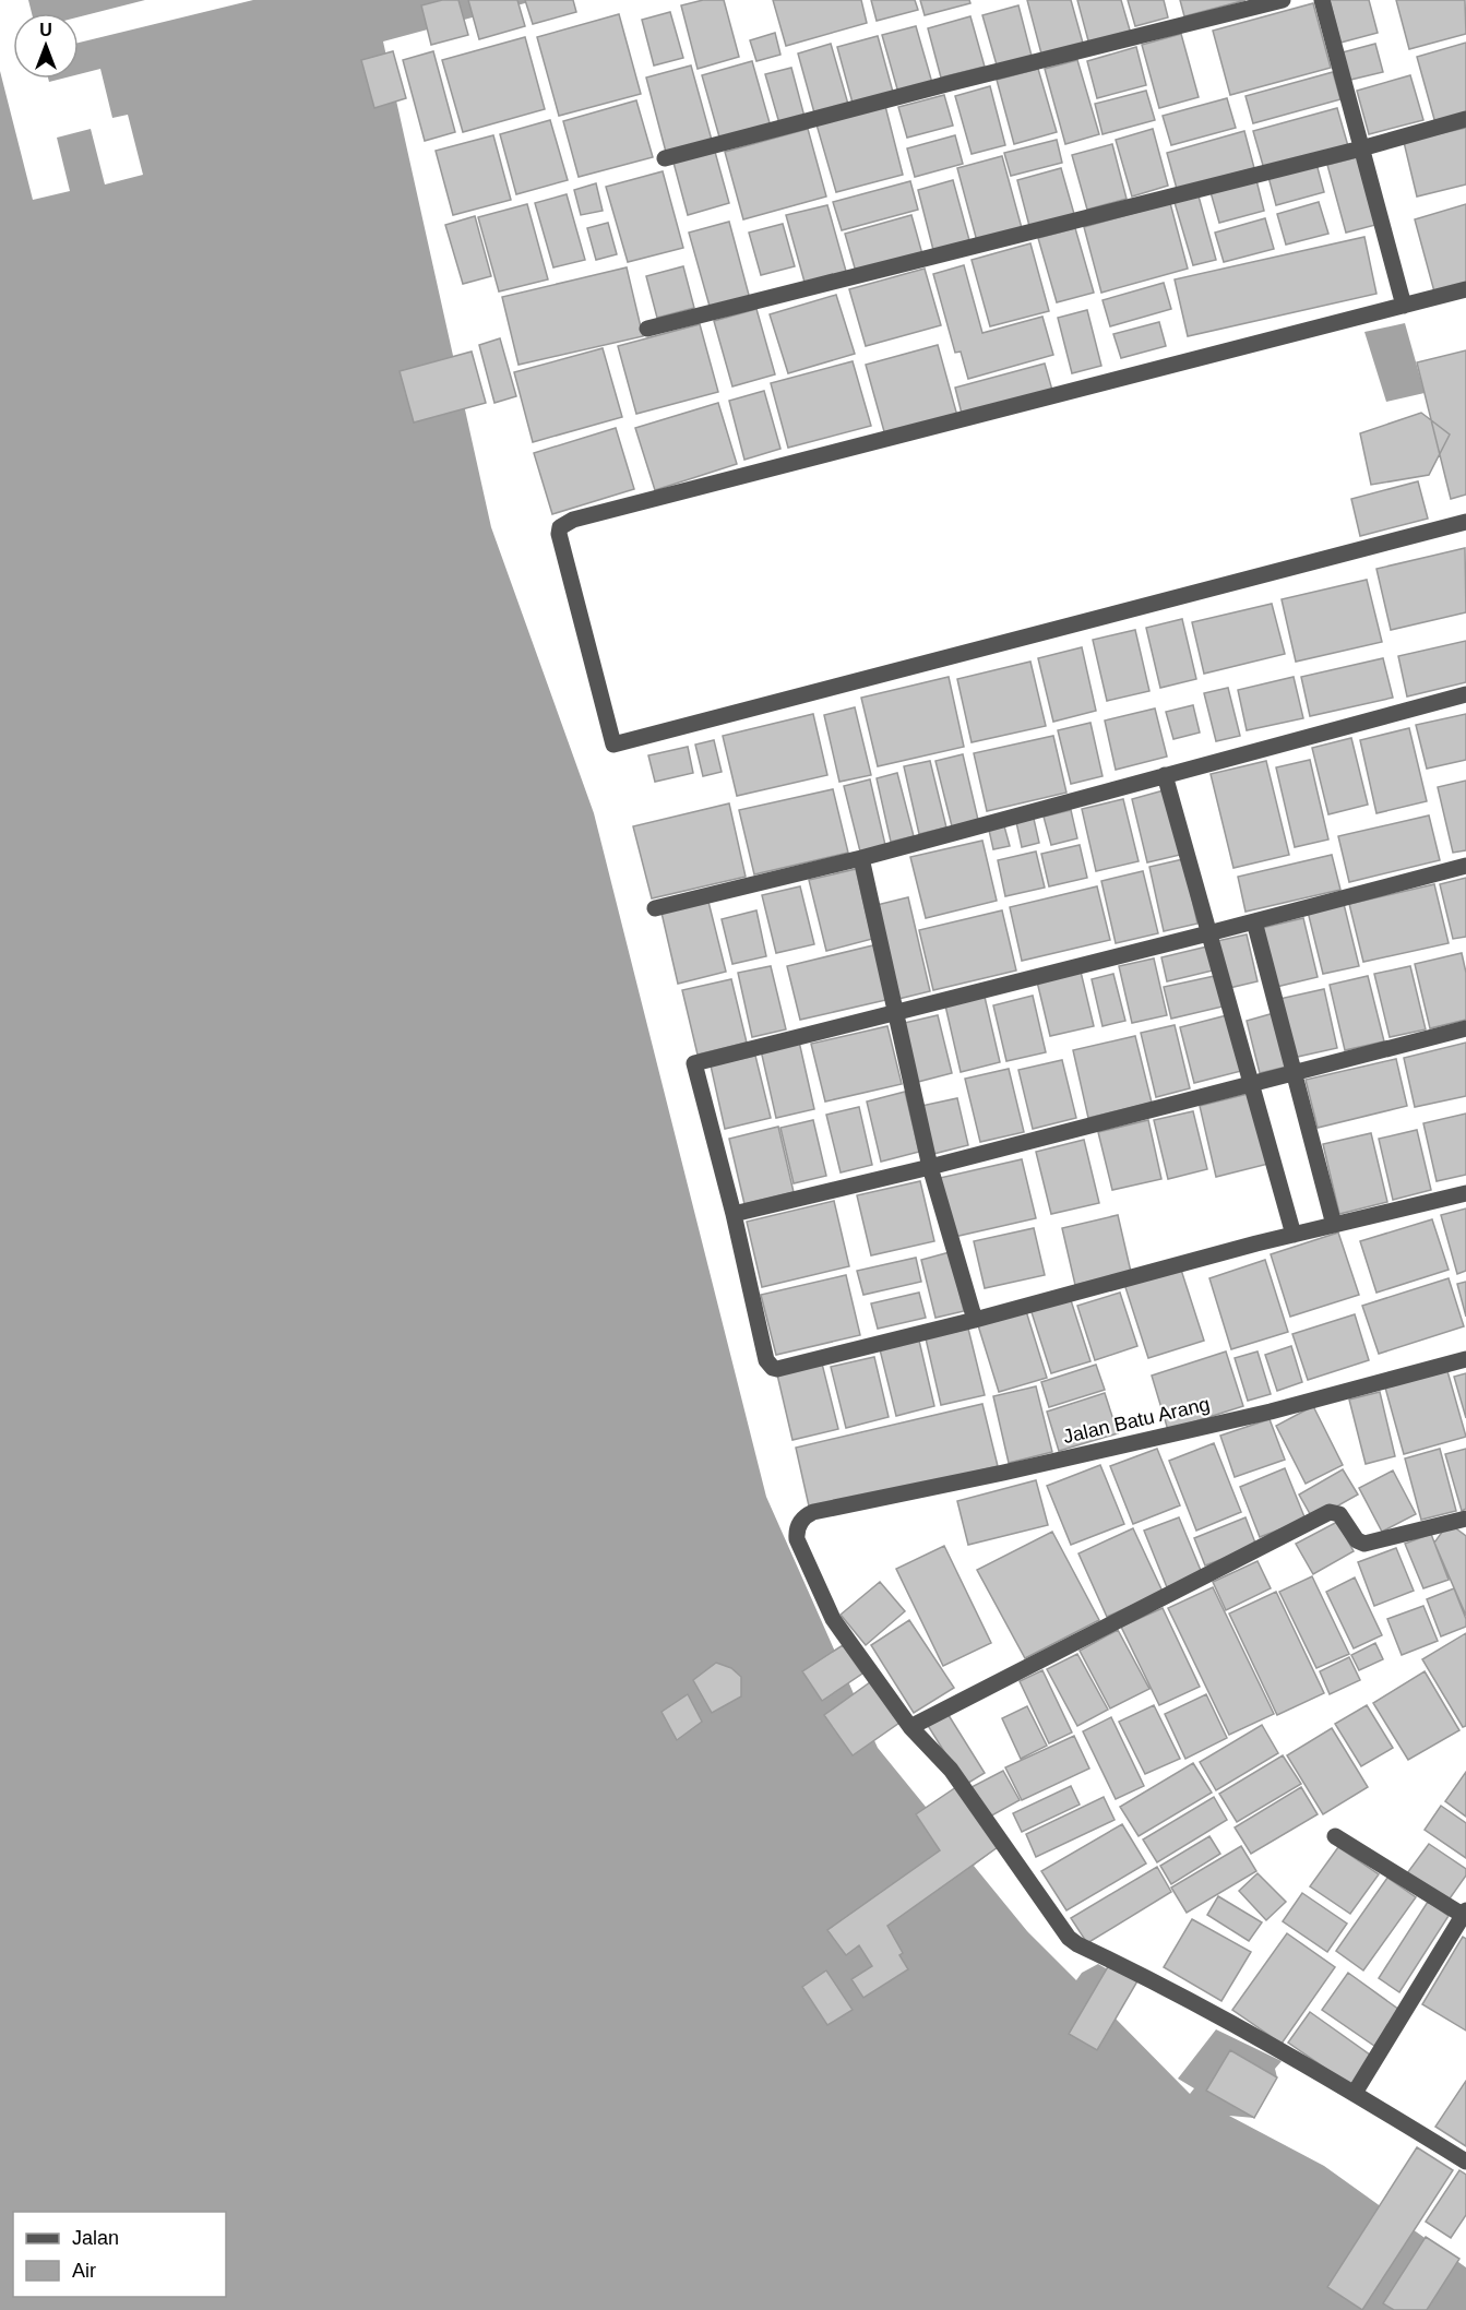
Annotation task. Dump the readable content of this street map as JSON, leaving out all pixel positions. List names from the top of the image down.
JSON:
{
  "streets": {
    "street": ["Jalan Batu Arang"]
  },
  "legend": ["Jalan", "Air"],
  "north": "top"
}
